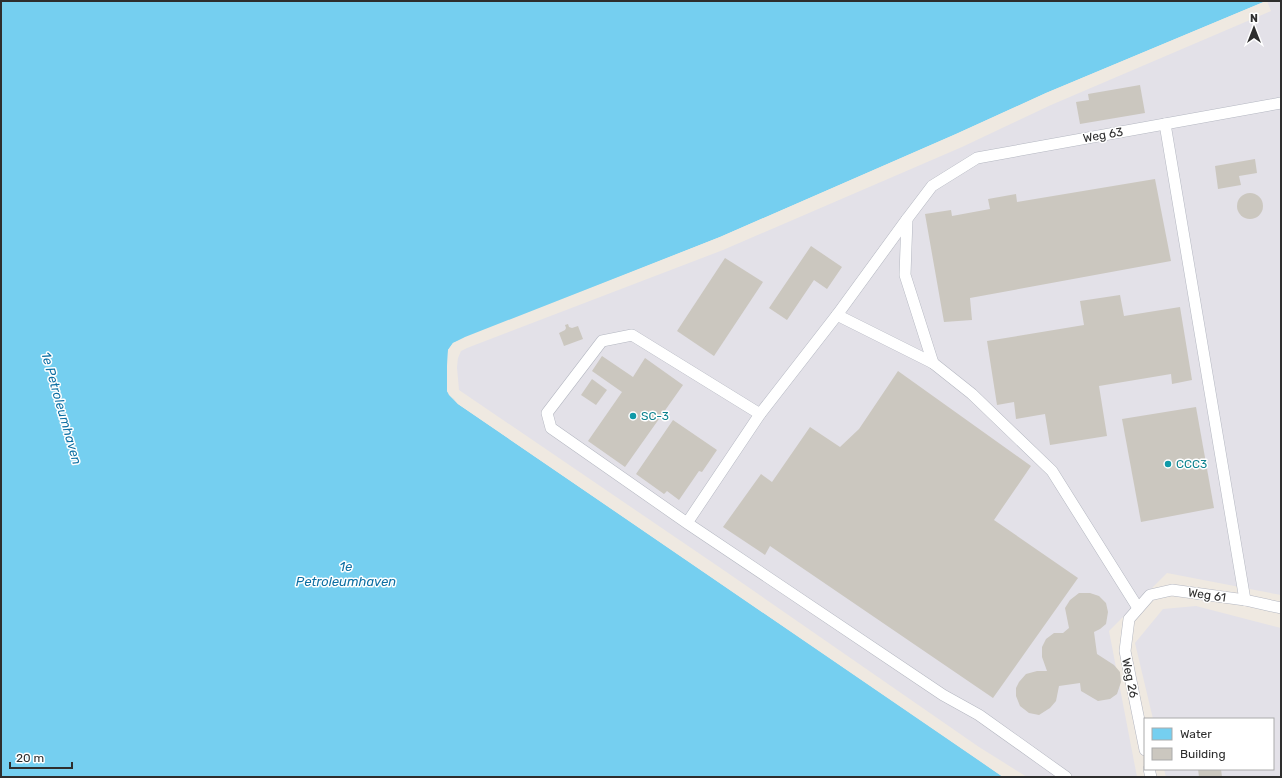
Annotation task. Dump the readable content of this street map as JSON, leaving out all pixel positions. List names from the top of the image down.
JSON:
{
  "streets": {
    "lane": ["Weg 63", "Weg 61", "Weg 26"]
  },
  "crossings": [
    ["Weg 61", "Weg 26"]
  ],
  "water": ["1e Petroleumhaven"],
  "places": ["SC-3", "CCC3"],
  "legend": ["Water", "Building"],
  "scale_bar": "20 m",
  "north": "top"
}
